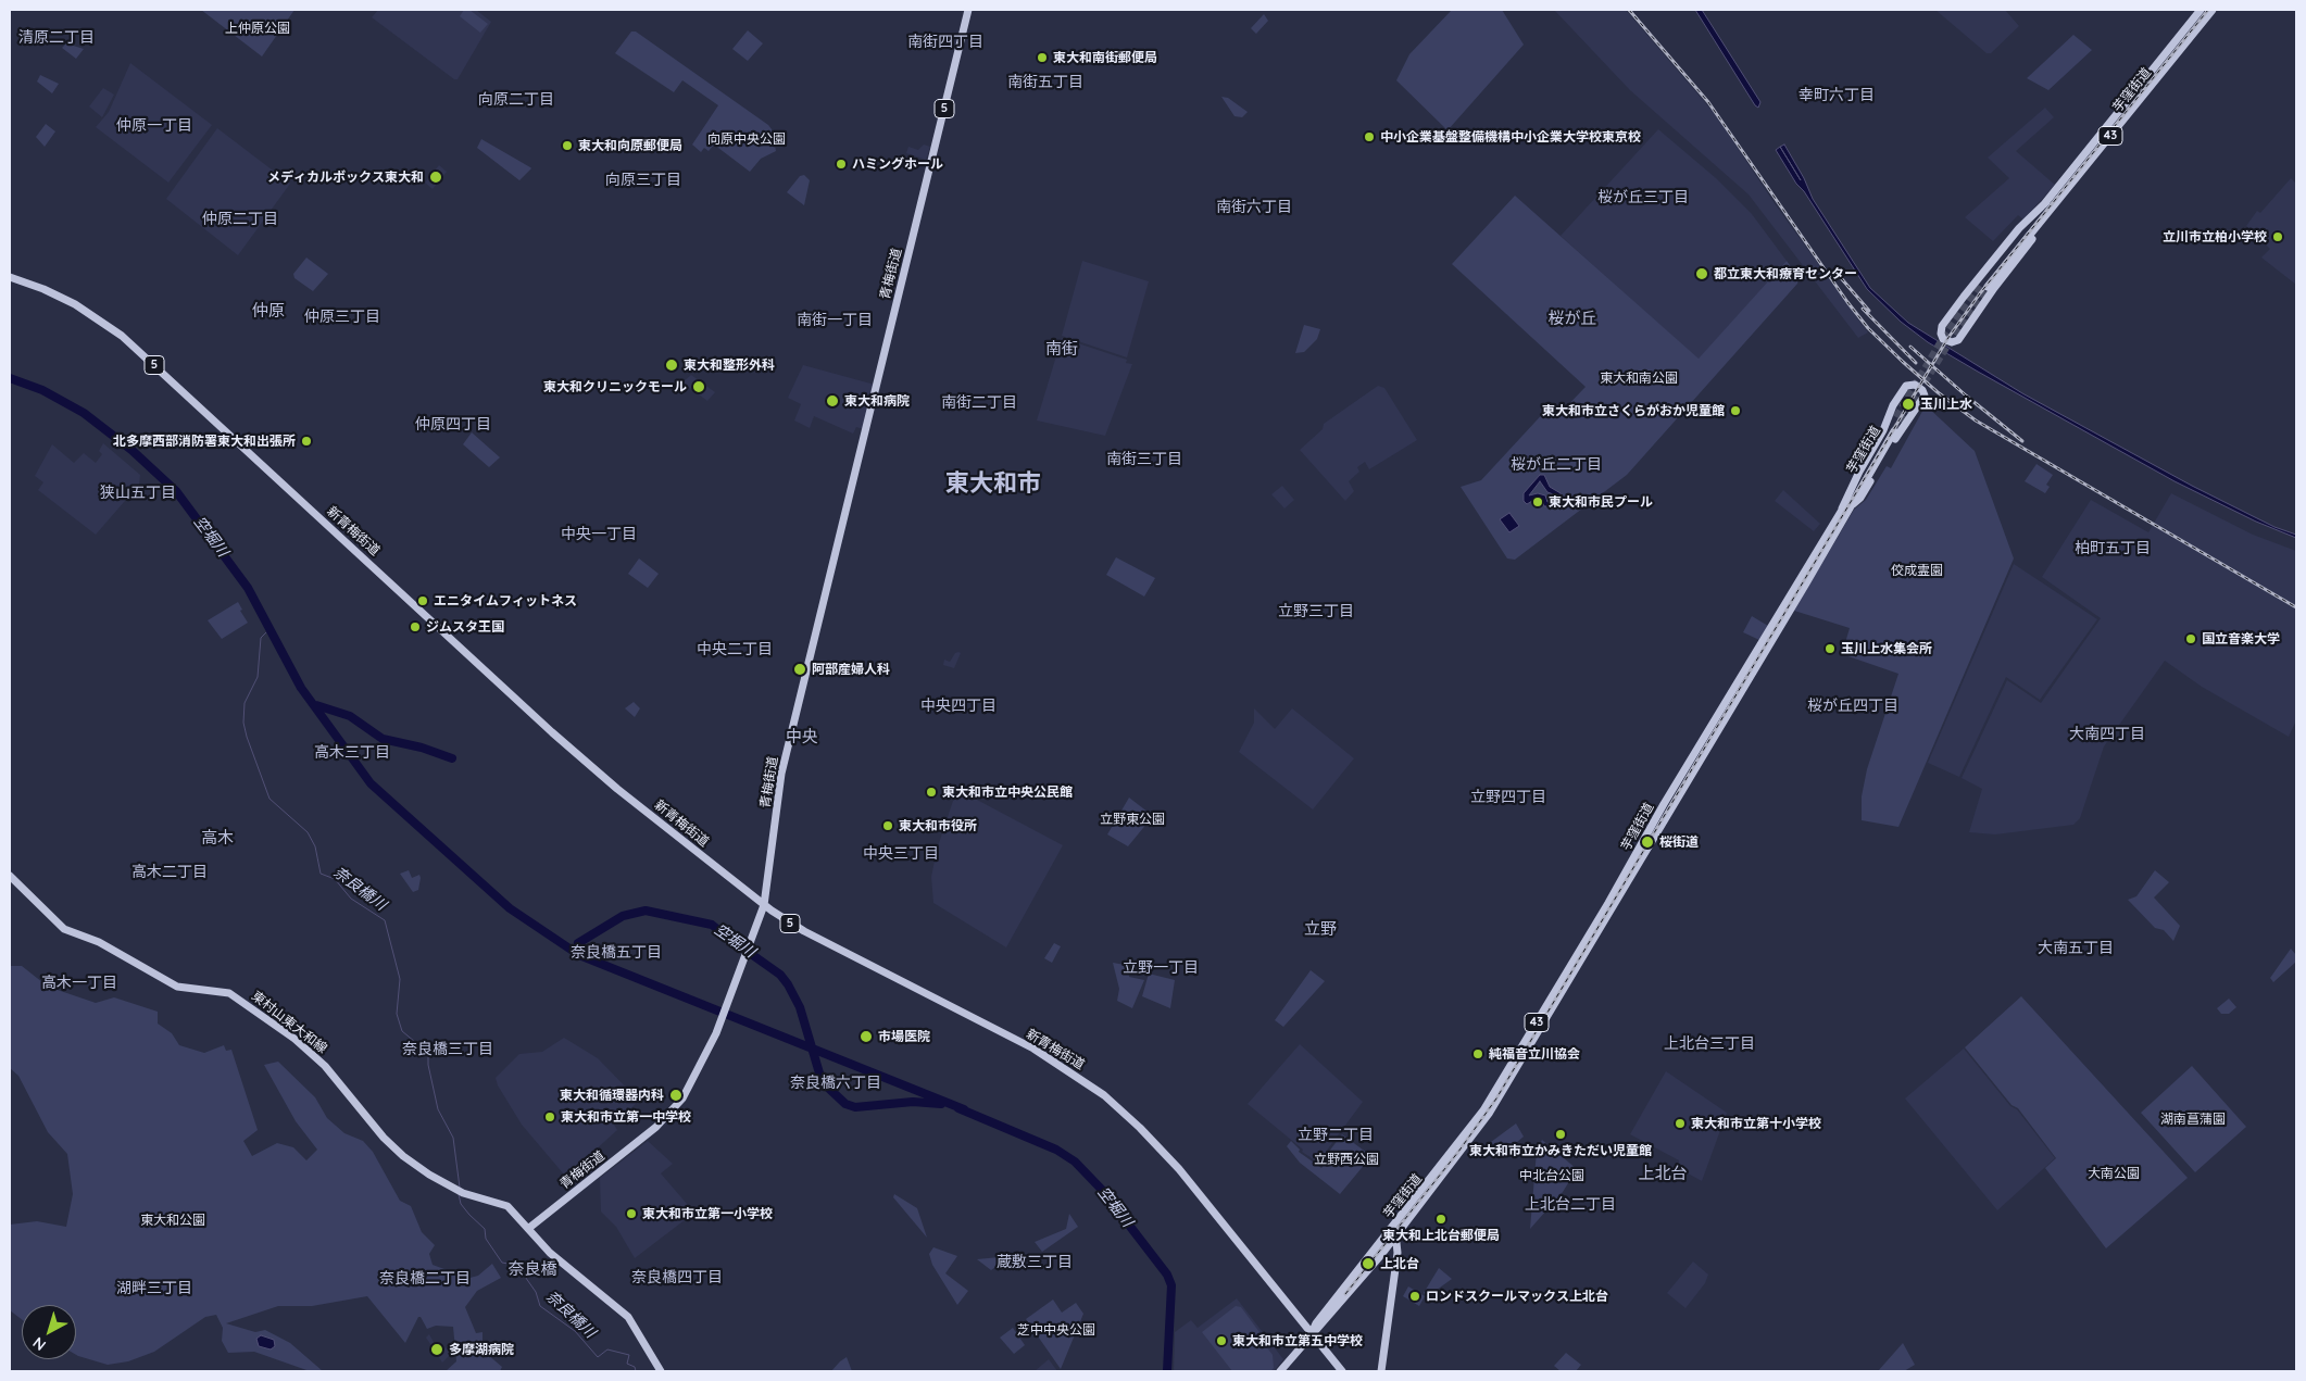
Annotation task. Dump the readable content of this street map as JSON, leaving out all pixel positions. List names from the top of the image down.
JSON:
{
  "streets": {
    "main road": [
      "芋窪街道",
      "5",
      "43",
      "青梅街道",
      "新青梅街道",
      "東村山東大和線"
    ]
  },
  "crossings": [
    ["芋窪街道", "新青梅街道"],
    ["青梅街道", "新青梅街道"],
    ["青梅街道", "東村山東大和線"]
  ],
  "districts": [
    "清原二丁目",
    "南街四丁目",
    "南街五丁目",
    "幸町六丁目",
    "向原二丁目",
    "仲原一丁目",
    "向原三丁目",
    "桜が丘三丁目",
    "南街六丁目",
    "仲原二丁目",
    "仲原",
    "仲原三丁目",
    "桜が丘",
    "南街一丁目",
    "南街",
    "南街二丁目",
    "仲原四丁目",
    "南街三丁目",
    "桜が丘二丁目",
    "東大和市",
    "狭山五丁目",
    "中央一丁目",
    "柏町五丁目",
    "立野三丁目",
    "中央二丁目",
    "中央四丁目",
    "桜が丘四丁目",
    "大南四丁目",
    "中央",
    "高木三丁目",
    "立野四丁目",
    "高木",
    "中央三丁目",
    "高木二丁目",
    "立野",
    "大南五丁目",
    "奈良橋五丁目",
    "立野一丁目",
    "高木一丁目",
    "上北台三丁目",
    "奈良橋三丁目",
    "奈良橋六丁目",
    "立野二丁目",
    "上北台",
    "上北台二丁目",
    "蔵敷三丁目",
    "奈良橋",
    "奈良橋四丁目",
    "奈良橋二丁目",
    "湖畔三丁目"
  ],
  "water": ["空堀川", "奈良橋川"],
  "parks": [
    "上仲原公園",
    "向原中央公園",
    "東大和南公園",
    "佼成霊園",
    "立野東公園",
    "湖南菖蒲園",
    "立野西公園",
    "大南公園",
    "中北台公園",
    "東大和公園",
    "芝中中央公園"
  ],
  "places": [
    "東大和南街郵便局",
    "中小企業基盤整備機構中小企業大学校東京校",
    "東大和向原郵便局",
    "ハミングホール",
    "メディカルボックス東大和",
    "立川市立柏小学校",
    "都立東大和療育センター",
    "東大和整形外科",
    "東大和クリニックモール",
    "東大和病院",
    "玉川上水",
    "東大和市立さくらがおか児童館",
    "北多摩西部消防署東大和出張所",
    "東大和市民プール",
    "エニタイムフィットネス",
    "ジムスタ王国",
    "国立音楽大学",
    "玉川上水集会所",
    "阿部産婦人科",
    "東大和市立中央公民館",
    "東大和市役所",
    "桜街道",
    "市場医院",
    "純福音立川協会",
    "東大和循環器内科",
    "東大和市立第一中学校",
    "東大和市立第十小学校",
    "東大和市立かみきただい児童館",
    "東大和市立第一小学校",
    "東大和上北台郵便局",
    "上北台",
    "ロンドスクールマックス上北台",
    "東大和市立第五中学校",
    "多摩湖病院"
  ],
  "north": "bottom left"
}
